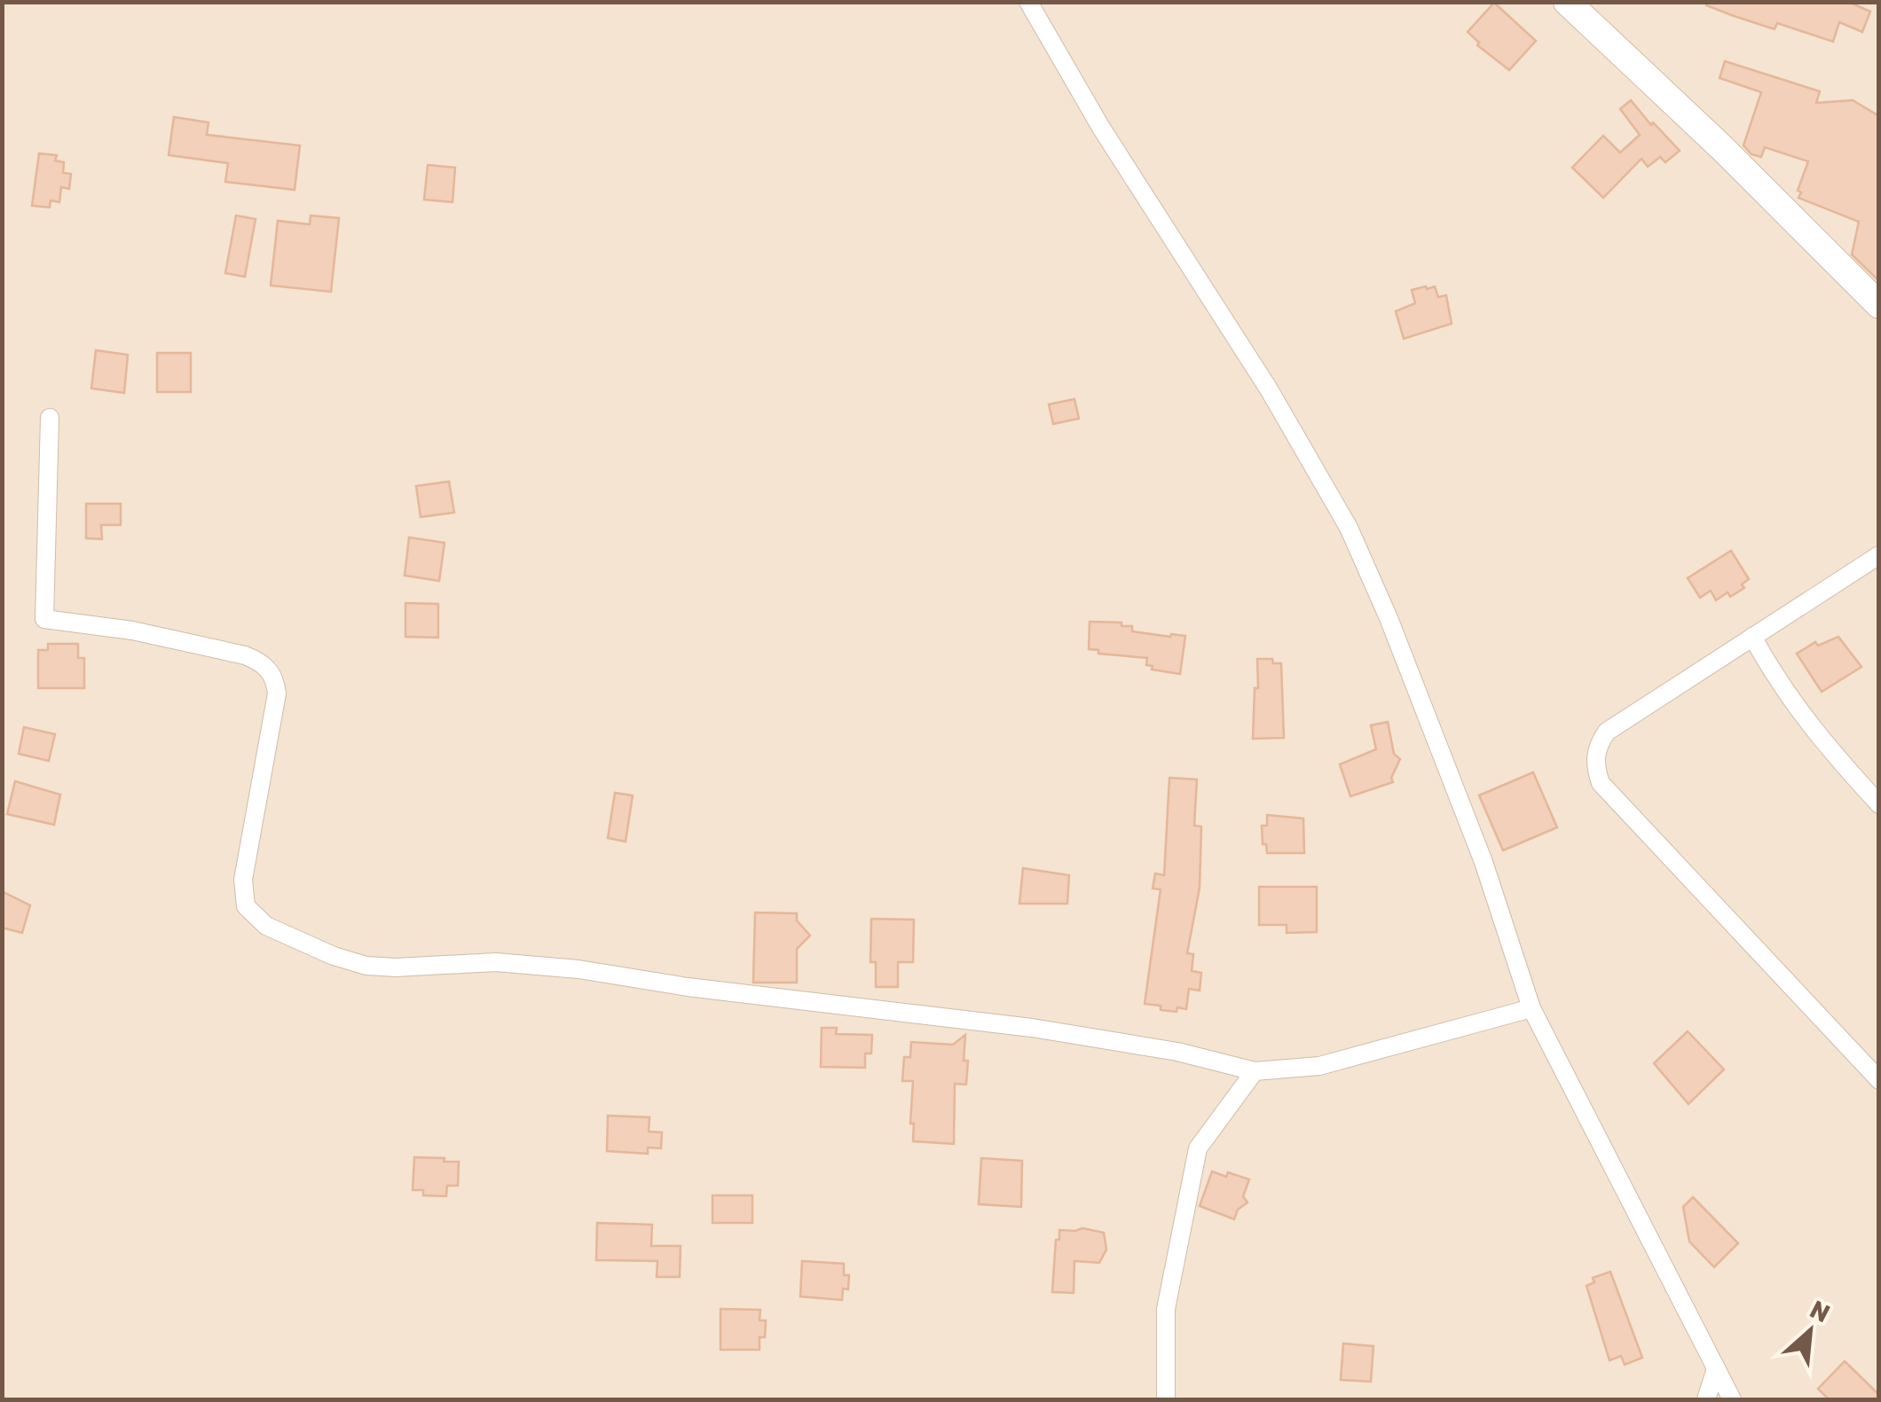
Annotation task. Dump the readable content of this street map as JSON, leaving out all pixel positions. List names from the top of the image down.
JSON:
{
  "north": "top right"
}
